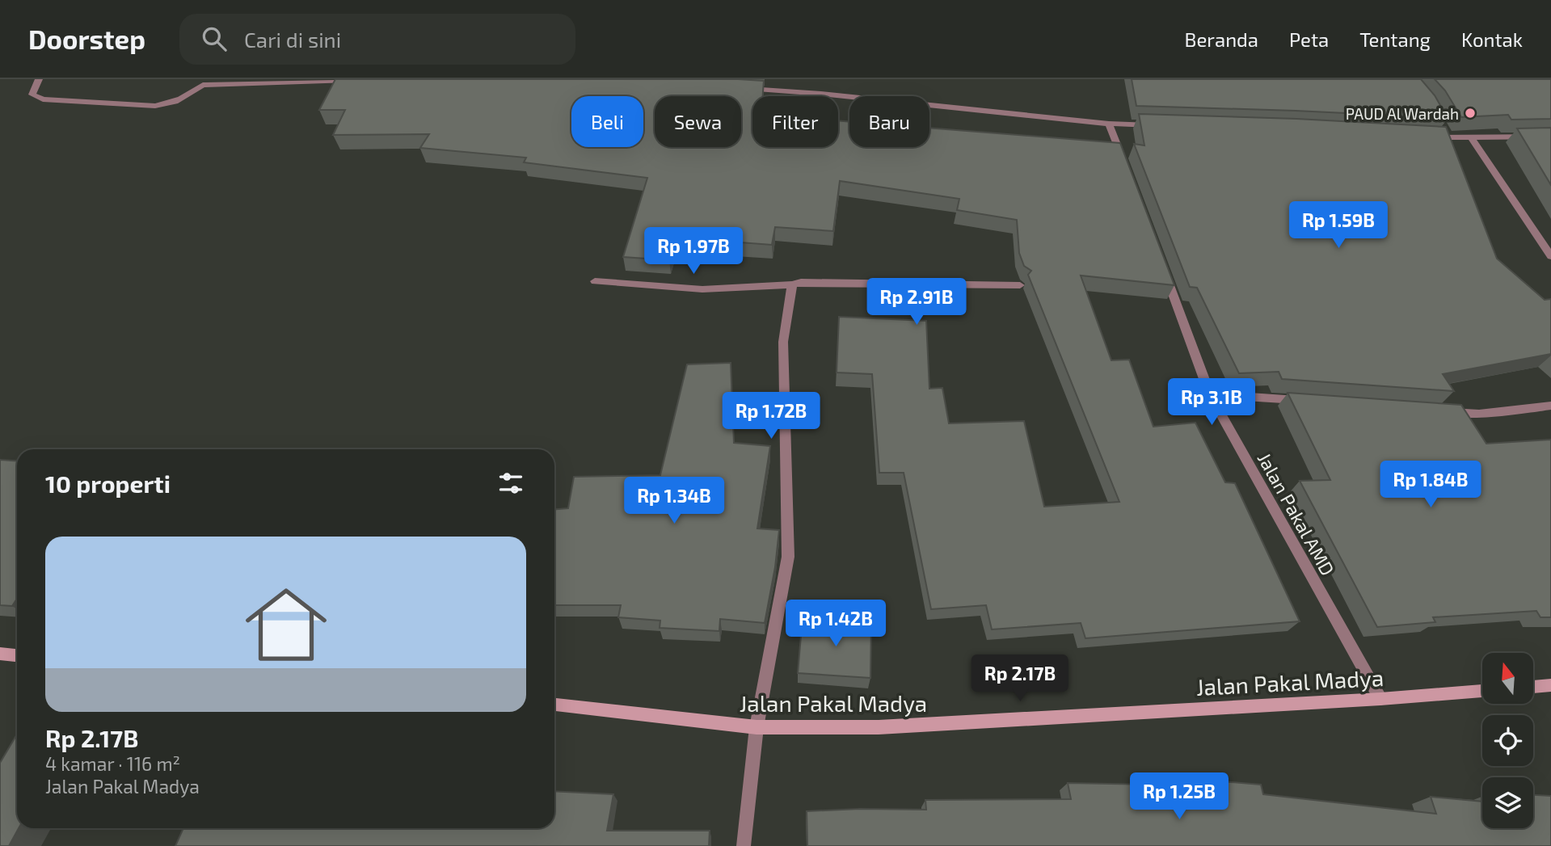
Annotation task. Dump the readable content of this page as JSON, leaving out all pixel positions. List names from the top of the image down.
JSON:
{
  "streets": {
    "street": ["Jalan Pakal AMD", "Jalan Pakal Madya"]
  },
  "crossings": [
    ["Jalan Pakal AMD", "Jalan Pakal Madya"]
  ],
  "places": ["PAUD Al Wardah"],
  "north": "top",
  "page": {
    "header": "Doorstep",
    "search": "Cari di sini",
    "nav": [
      "Beranda",
      "Peta",
      "Tentang",
      "Kontak"
    ],
    "chip": [
      "Beli",
      "Sewa",
      "Filter",
      "Baru"
    ],
    "price": [
      "Rp 1.59B",
      "Rp 1.97B",
      "Rp 2.91B",
      "Rp 3.1B",
      "Rp 1.72B",
      "Rp 1.84B",
      "Rp 1.34B",
      "Rp 1.42B",
      "Rp 2.17B",
      "Rp 1.25B"
    ],
    "heading": "10 properti",
    "list": [
      {
        "name": "Rp 2.17B",
        "note": "4 kamar · 116 m² · Jalan Pakal Madya"
      }
    ]
  }
}
